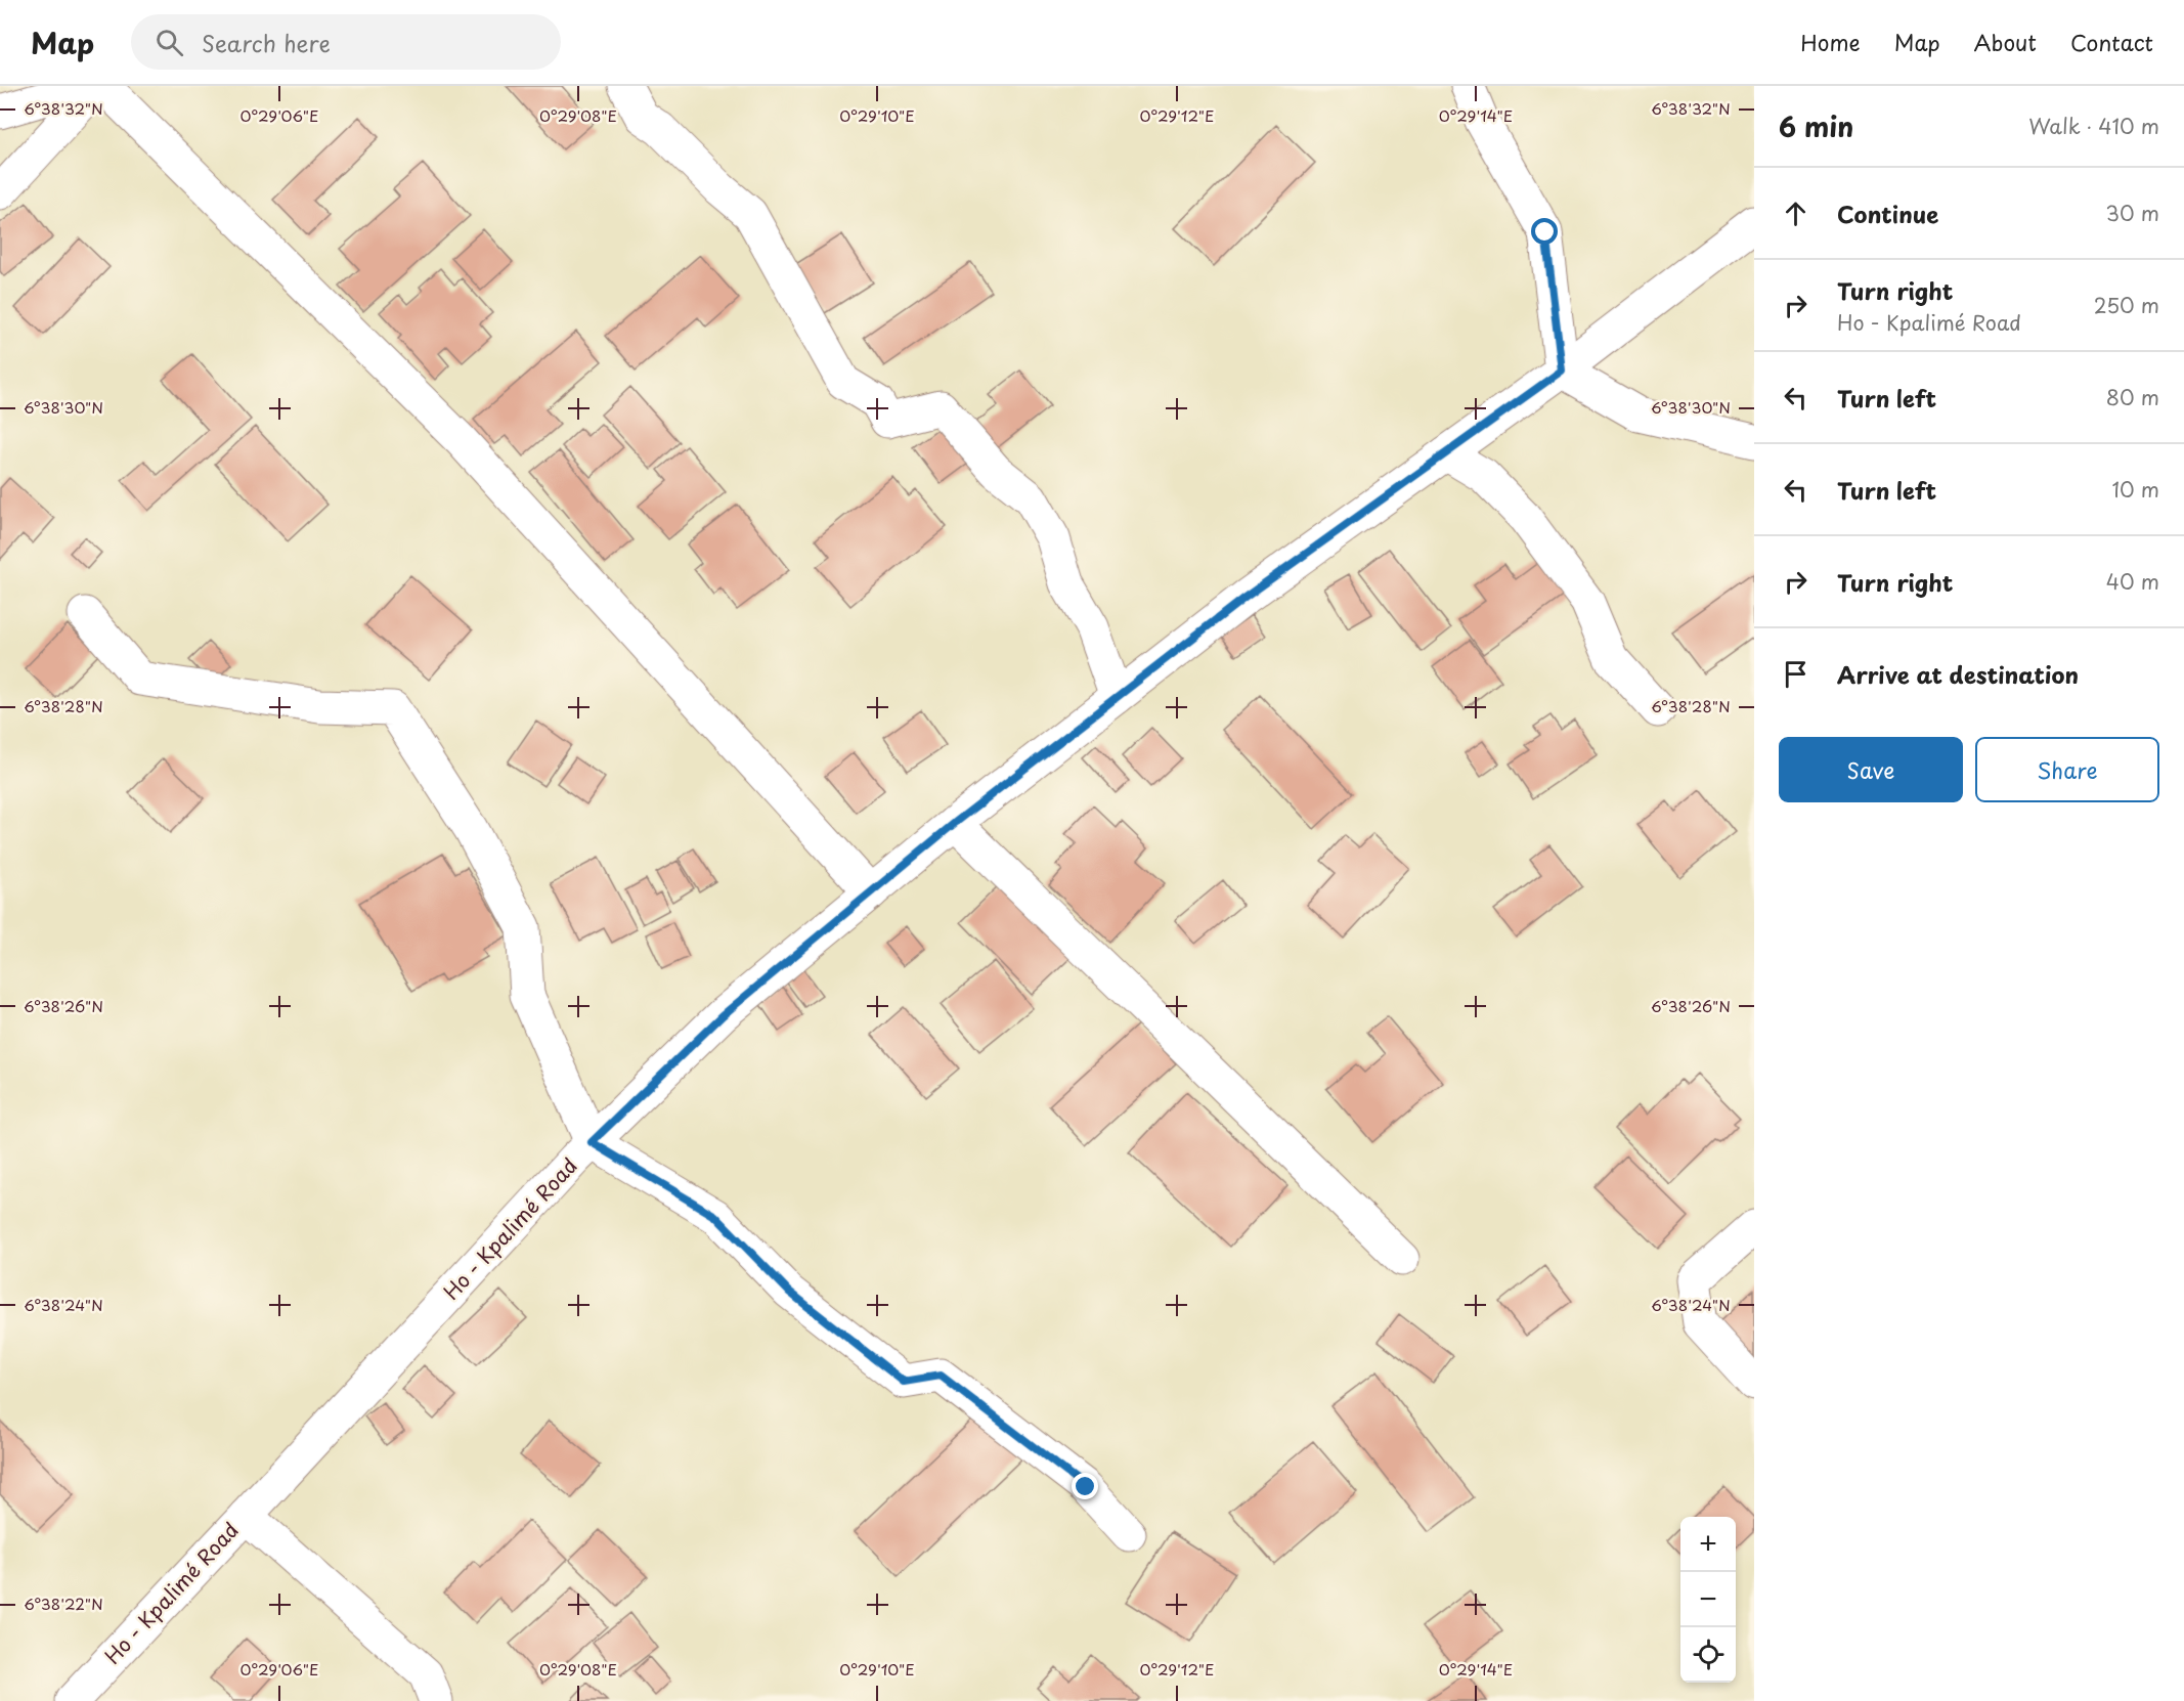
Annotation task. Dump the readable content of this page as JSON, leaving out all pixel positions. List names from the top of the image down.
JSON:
{
  "streets": {
    "street": ["Ho - Kpalimé Road"]
  },
  "page": {
    "header": "Map",
    "search": "Search here",
    "nav": [
      "Home",
      "Map",
      "About",
      "Contact"
    ],
    "heading": ["6 min", "Walk · 410 m"],
    "list": [
      ["Continue", "30 m"],
      ["Turn right", "Ho - Kpalimé Road", "250 m"],
      ["Turn left", "80 m"],
      ["Turn left", "10 m"],
      ["Turn right", "40 m"],
      "Arrive at destination"
    ],
    "buttons": ["Save", "Share"],
    "map_buttons": ["+", "−"]
  },
  "coordinates": [
    "6°38'32\"N",
    "0°29'06\"E",
    "0°29'08\"E",
    "0°29'10\"E",
    "0°29'12\"E",
    "0°29'14\"E",
    "6°38'30\"N",
    "6°38'28\"N",
    "6°38'26\"N",
    "6°38'24\"N",
    "6°38'22\"N"
  ]
}
